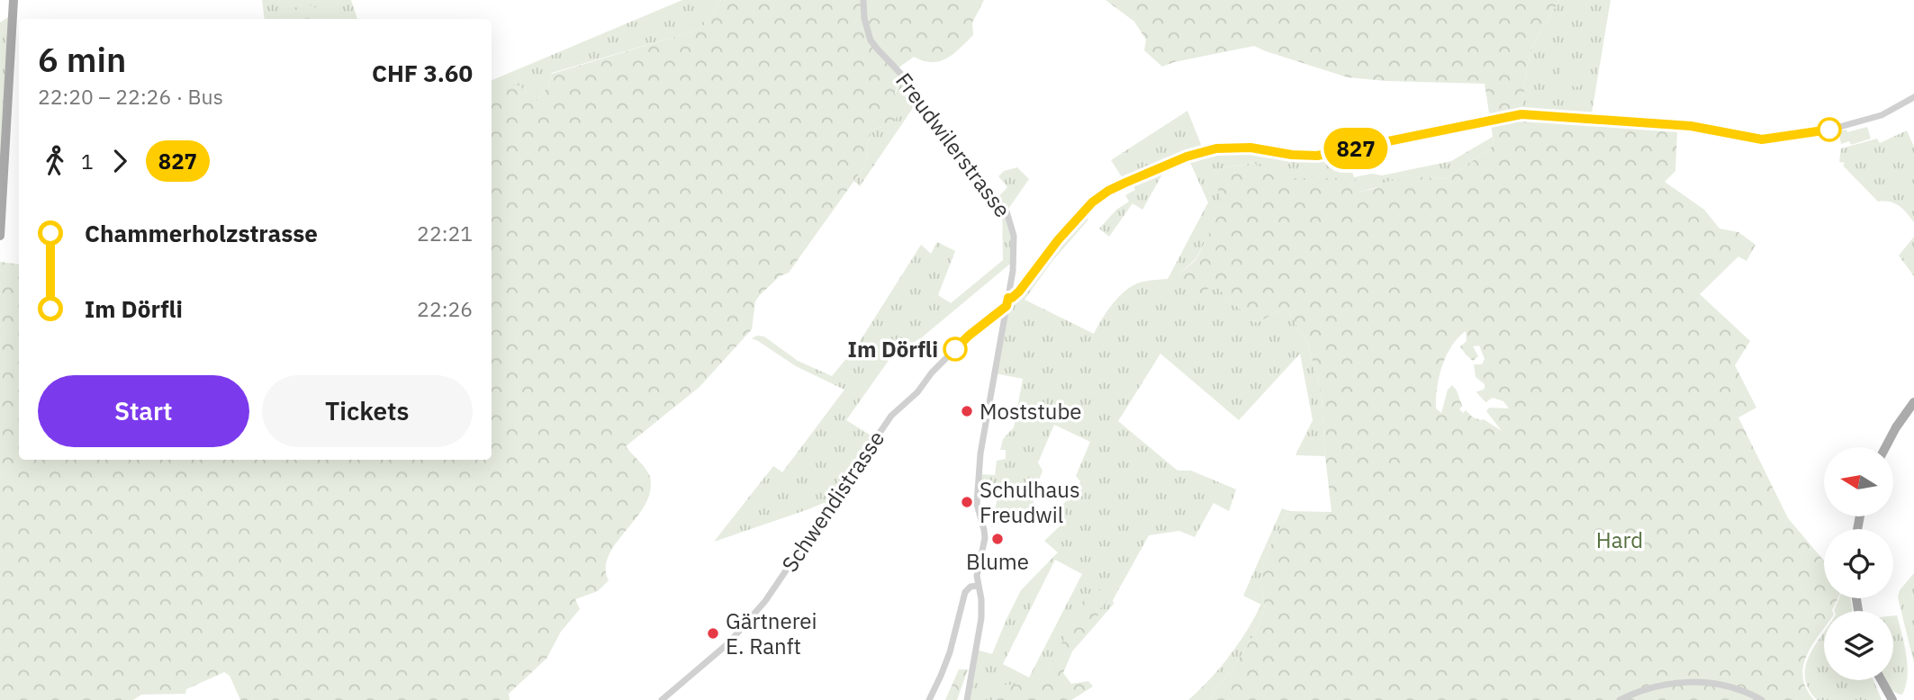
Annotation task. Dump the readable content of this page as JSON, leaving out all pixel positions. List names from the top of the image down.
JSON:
{
  "streets": {
    "street": ["Freudwilerstrasse", "Schwendistrasse"]
  },
  "crossings": [
    ["Freudwilerstrasse", "Schwendistrasse"]
  ],
  "parks": ["Hard"],
  "places": [
    "Im Dörfli",
    "Moststube",
    "Schulhaus Freudwil",
    "Blume",
    "Gärtnerei E. Ranft"
  ],
  "lines": ["bus line 827"],
  "north": "left",
  "page": {
    "on_map": "827",
    "heading": ["6 min", "22:20 – 22:26 · Bus", "CHF 3.60"],
    "legs": ["1", "827"],
    "list": [
      {
        "name": "Chammerholzstrasse",
        "value": "22:21"
      },
      {
        "name": "Im Dörfli",
        "value": "22:26"
      }
    ],
    "buttons": ["Start", "Tickets"]
  }
}
